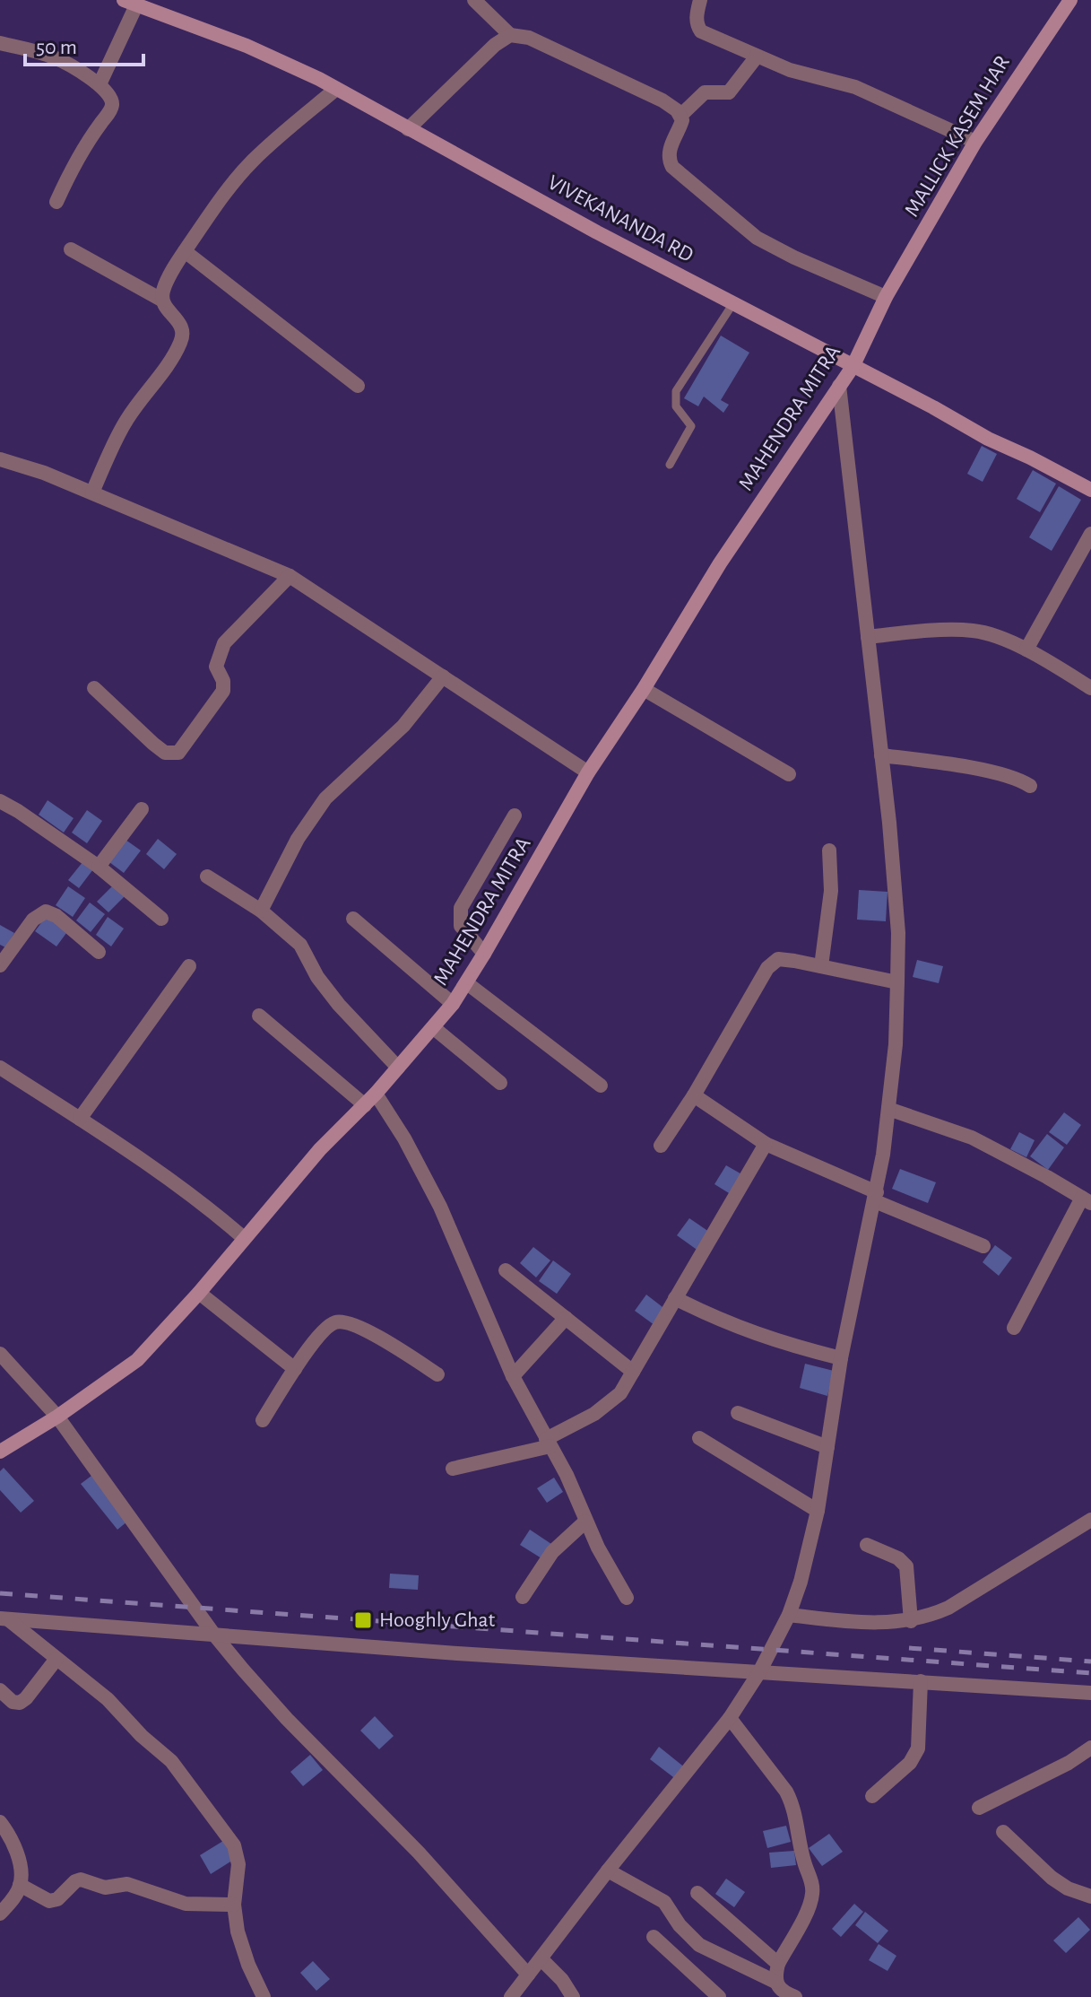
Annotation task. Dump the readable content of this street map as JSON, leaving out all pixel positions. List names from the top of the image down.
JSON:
{
  "streets": {
    "main road": ["MALLICK KASEM HAR", "VIVEKANANDA RD", "MAHENDRA MITRA"]
  },
  "crossings": [
    ["MALLICK KASEM HAR", "MAHENDRA MITRA"],
    ["VIVEKANANDA RD", "MAHENDRA MITRA"]
  ],
  "places": {
    "transit": ["Hooghly Ghat"]
  },
  "scale_bar": "50 m"
}
